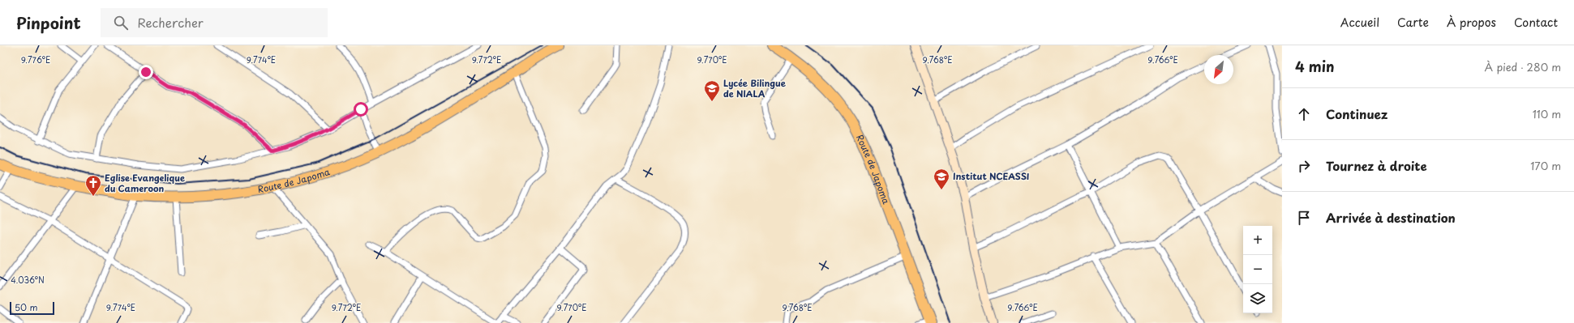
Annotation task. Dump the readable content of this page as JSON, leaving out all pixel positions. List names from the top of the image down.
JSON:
{
  "streets": {
    "main road": ["Route de Japoma"]
  },
  "places": {
    "school or university": ["Lycée Bilingue de NIALA", "Institut NCEASSI"],
    "church": ["Eglise Evangelique du Cameroon"]
  },
  "scale_bar": "50 m",
  "north": "bottom left",
  "page": {
    "header": "Pinpoint",
    "search": "Rechercher",
    "nav": [
      "Accueil",
      "Carte",
      "À propos",
      "Contact"
    ],
    "heading": ["4 min", "À pied · 280 m"],
    "list": [
      ["Continuez", "110 m"],
      ["Tournez à droite", "170 m"],
      "Arrivée à destination"
    ],
    "map_buttons": ["+", "−"],
    "scale": "50 m"
  },
  "coordinates": [
    "9.776°E",
    "9.774°E",
    "9.772°E",
    "9.770°E",
    "9.768°E",
    "9.766°E",
    "4.036°N"
  ]
}
